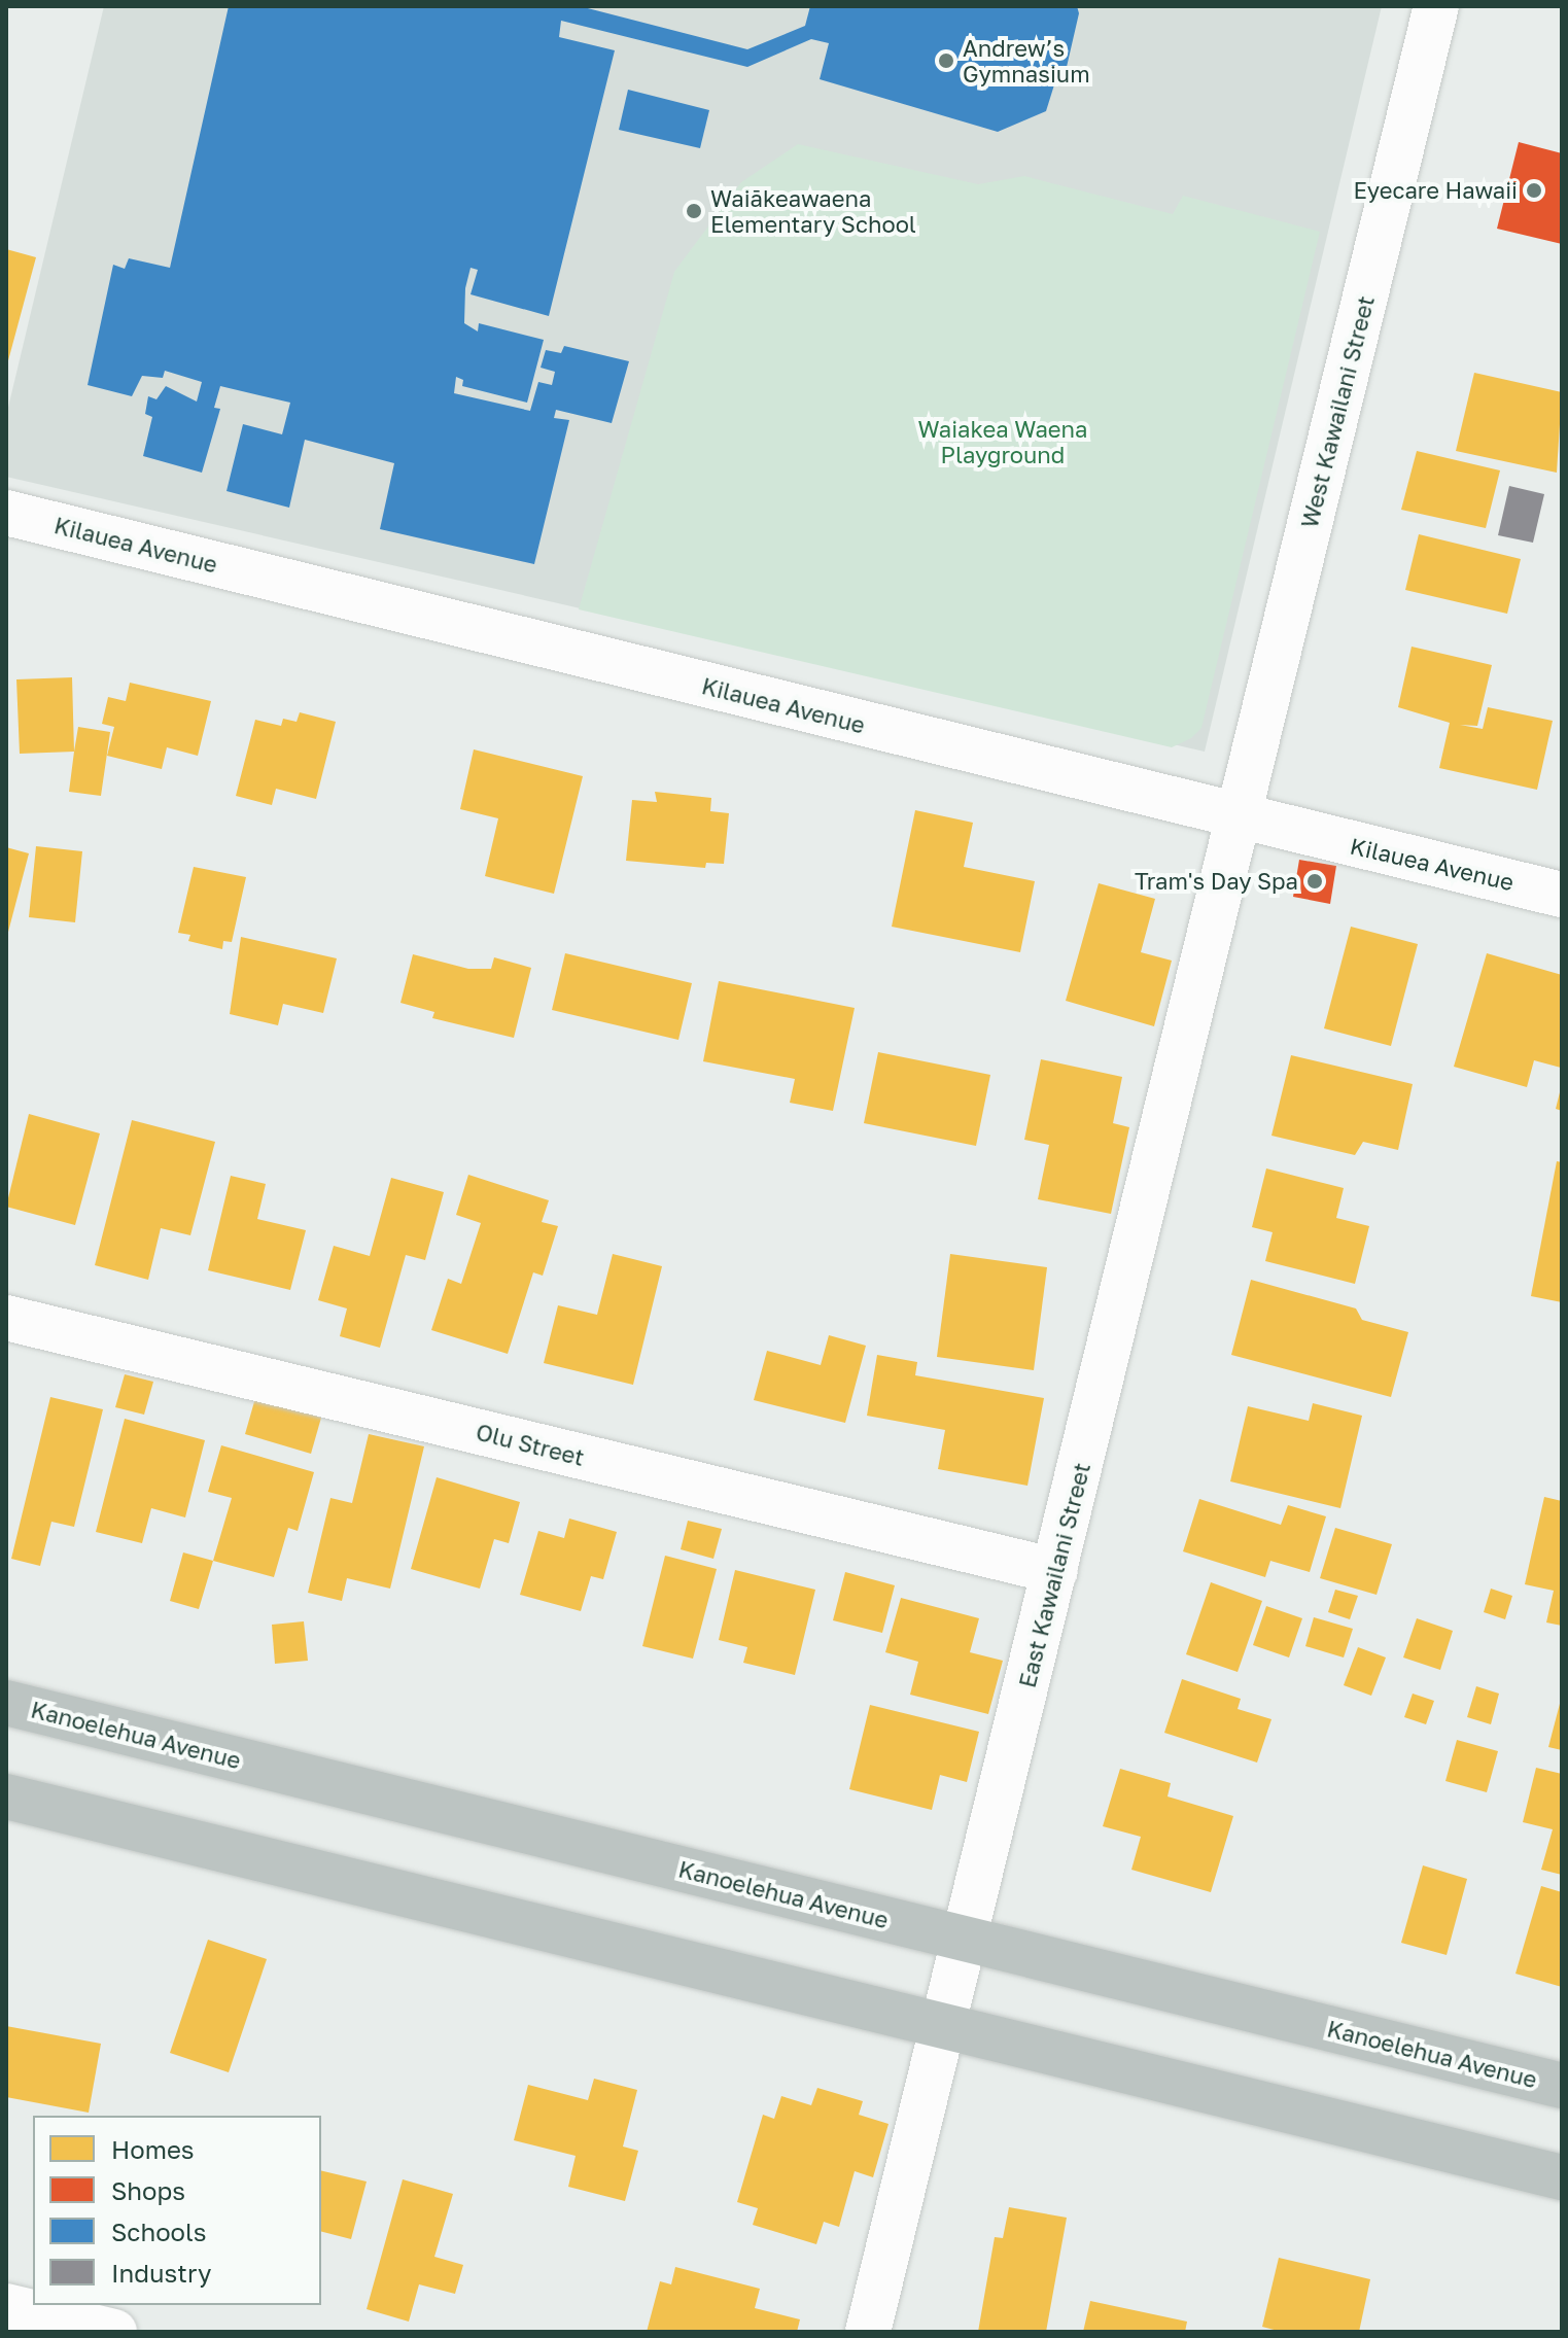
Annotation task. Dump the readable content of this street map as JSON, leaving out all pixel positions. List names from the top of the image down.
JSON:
{
  "streets": {
    "highway": ["Kanoelehua Avenue"],
    "street": [
      "West Kawailani Street",
      "Kilauea Avenue",
      "Olu Street",
      "East Kawailani Street"
    ]
  },
  "crossings": [
    ["West Kawailani Street", "Kilauea Avenue"],
    ["West Kawailani Street", "East Kawailani Street"],
    ["Kilauea Avenue", "East Kawailani Street"],
    ["Olu Street", "East Kawailani Street"],
    ["East Kawailani Street", "Kanoelehua Avenue"]
  ],
  "parks": ["Waiakea Waena Playground"],
  "places": [
    "Andrew’s Gymnasium",
    "Eyecare Hawaii",
    "Waiākeawaena Elementary School",
    "Tram's Day Spa"
  ],
  "legend": [
    "Homes",
    "Shops",
    "Schools",
    "Industry"
  ]
}
